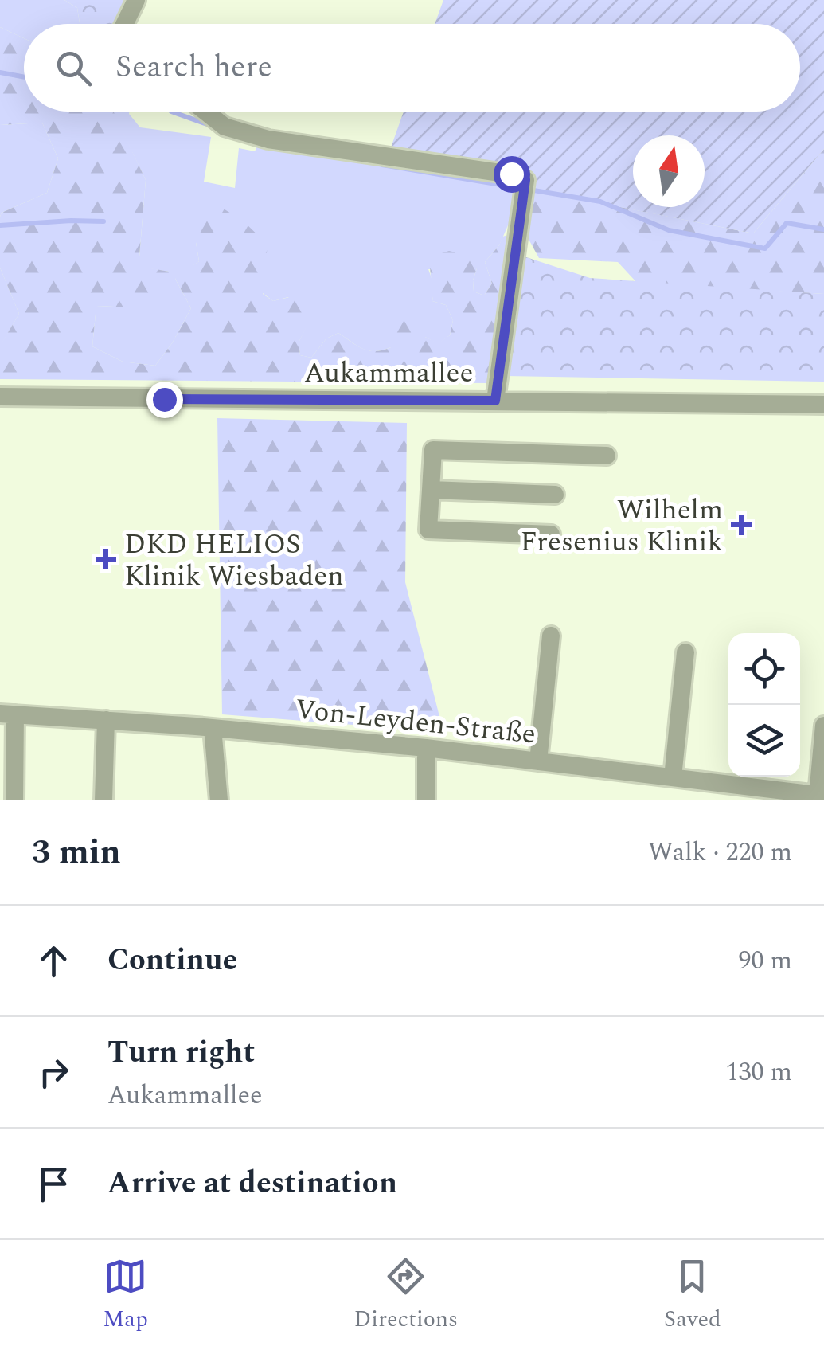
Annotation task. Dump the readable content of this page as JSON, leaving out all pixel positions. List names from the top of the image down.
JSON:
{
  "streets": {
    "street": ["Aukammallee", "Von-Leyden-Straße"]
  },
  "places": {
    "health": ["Wilhelm Fresenius Klinik", "DKD HELIOS Klinik Wiesbaden"]
  },
  "north": "top",
  "page": {
    "search": "Search here",
    "heading": ["3 min", "Walk · 220 m"],
    "list": [
      ["Continue", "90 m"],
      ["Turn right", "Aukammallee", "130 m"],
      "Arrive at destination"
    ],
    "nav": ["Map", "Directions", "Saved"]
  }
}
